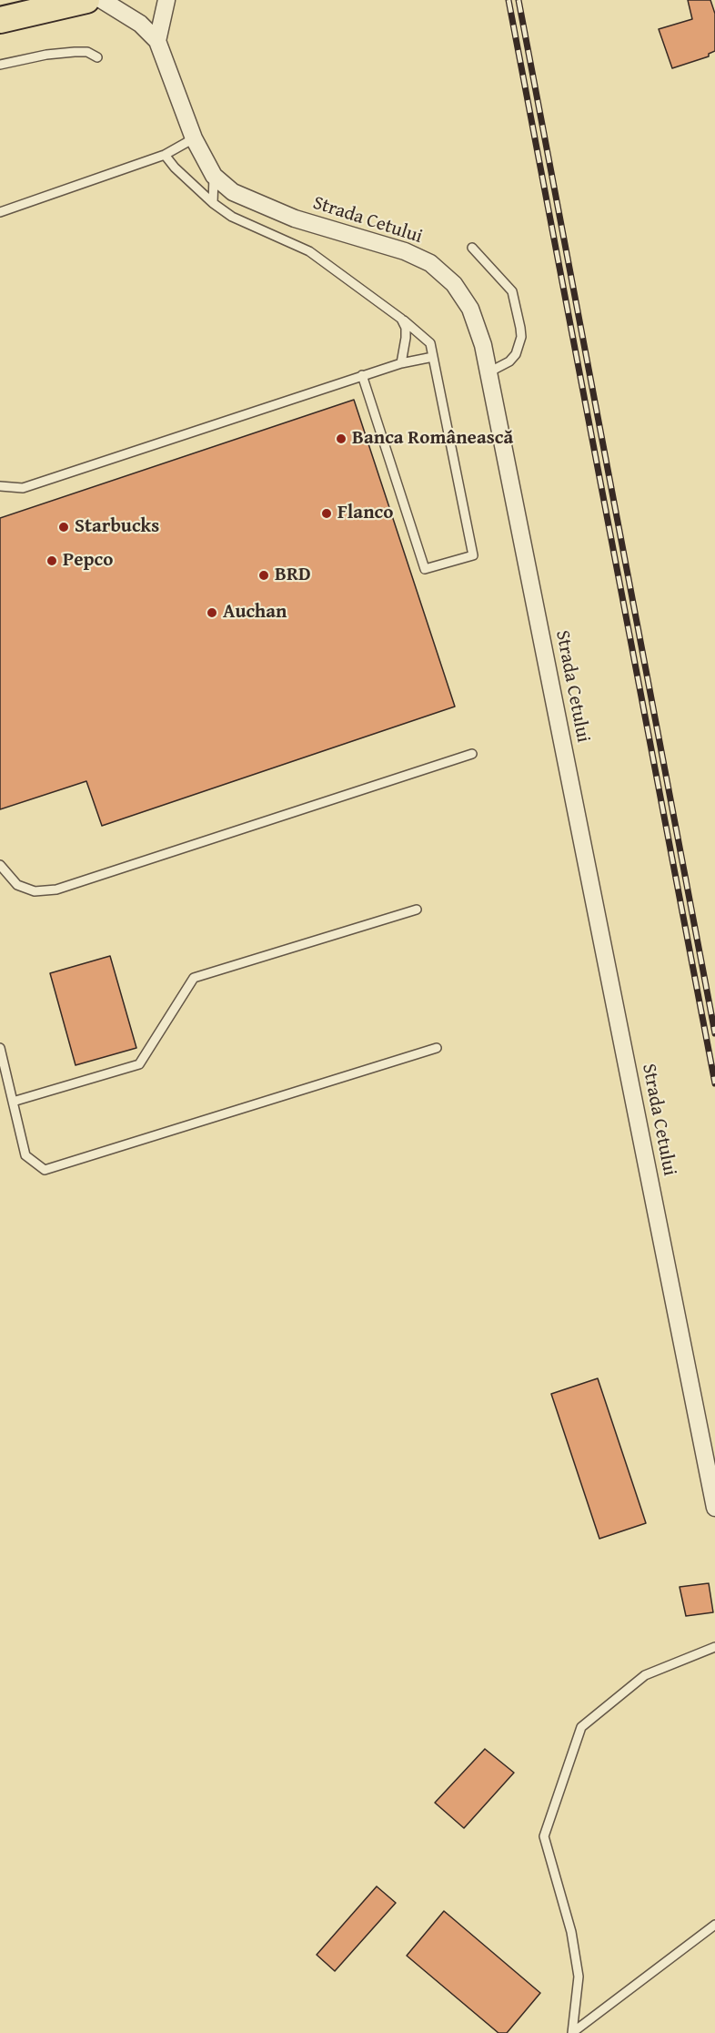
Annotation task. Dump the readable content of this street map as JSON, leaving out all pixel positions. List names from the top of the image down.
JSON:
{
  "streets": {
    "street": ["Strada Cetului"]
  },
  "places": [
    "Banca Românească",
    "Flanco",
    "Starbucks",
    "Pepco",
    "BRD",
    "Auchan"
  ]
}
